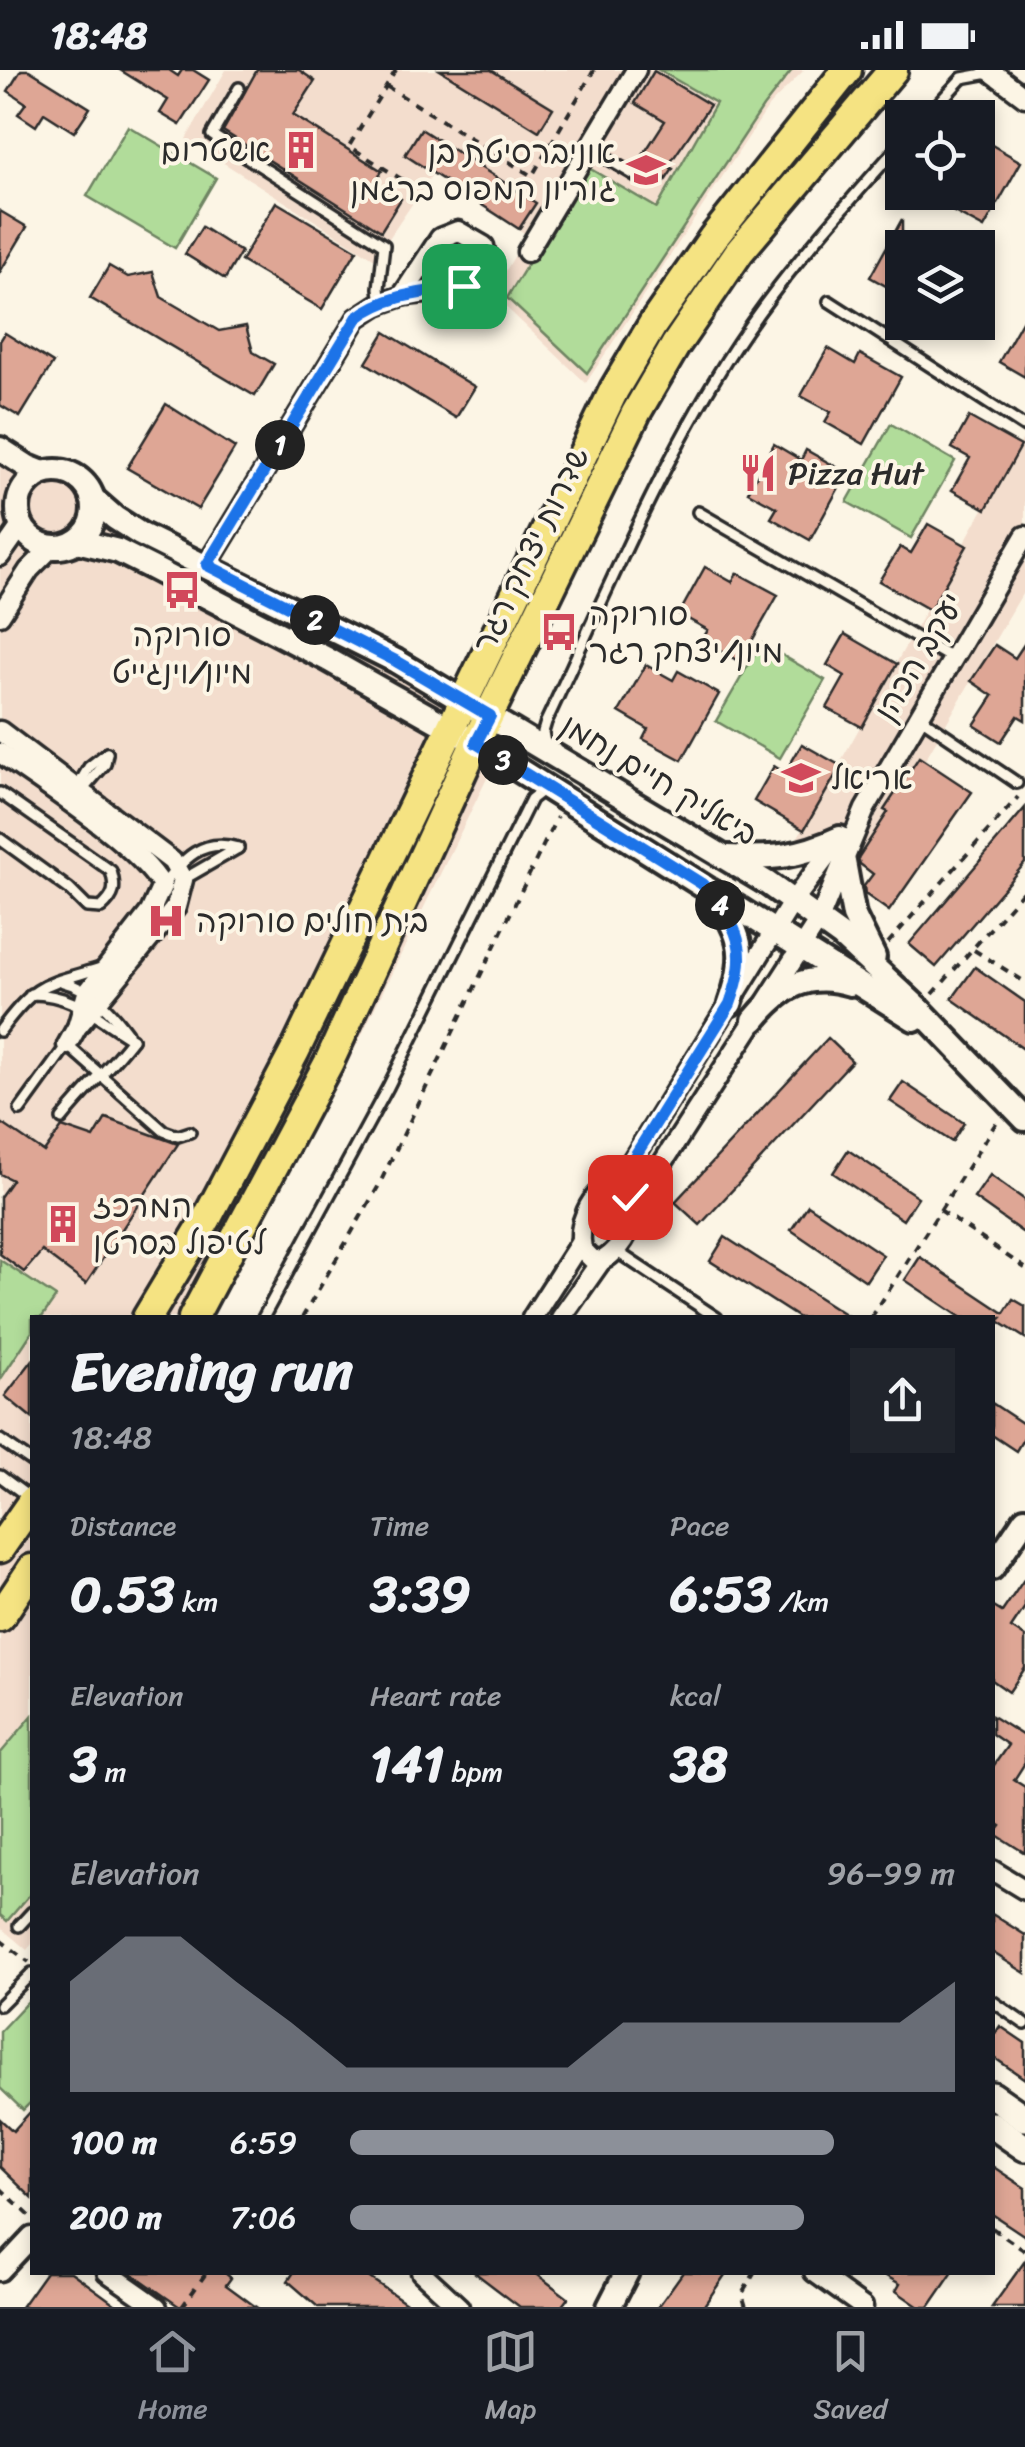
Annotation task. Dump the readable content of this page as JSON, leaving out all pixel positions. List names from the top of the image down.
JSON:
{
  "streets": {
    "main road": ["שדרות יצחק רגר"],
    "street": ["יעקב הכהן", "ביאליק חיים נחמן"]
  },
  "crossings": [
    ["שדרות יצחק רגר", "ביאליק חיים נחמן"],
    ["יעקב הכהן", "ביאליק חיים נחמן"]
  ],
  "places": {
    "building": ["אשטרום", "המרכז לטיפול בסרטן"],
    "school or university": ["אוניברסיטת בן גוריון קמפוס ברגמן", "אריאל"],
    "restaurant": ["Pizza Hut"],
    "bus stop": ["סורוקה מיון/וינגייט", "סורוקה מיון/יצחק רגר"],
    "hospital": ["בית חולים סורוקה"]
  },
  "page": {
    "status": "18:48",
    "pins": [
      "1",
      "2",
      "3",
      "4"
    ],
    "heading": ["Evening run", "18:48"],
    "stats": [
      ["Distance", "0.53 km"],
      ["Time", "3:39"],
      ["Pace", "6:53 /km"],
      ["Elevation", "3 m"],
      ["Heart rate", "141 bpm"],
      ["kcal", "38"]
    ],
    "chart": ["Elevation", "96–99 m"],
    "list": [
      {
        "name": "100 m",
        "note": "6:59"
      },
      {
        "name": "200 m",
        "note": "7:06"
      }
    ],
    "tabs": ["Home", "Map", "Saved"]
  }
}
